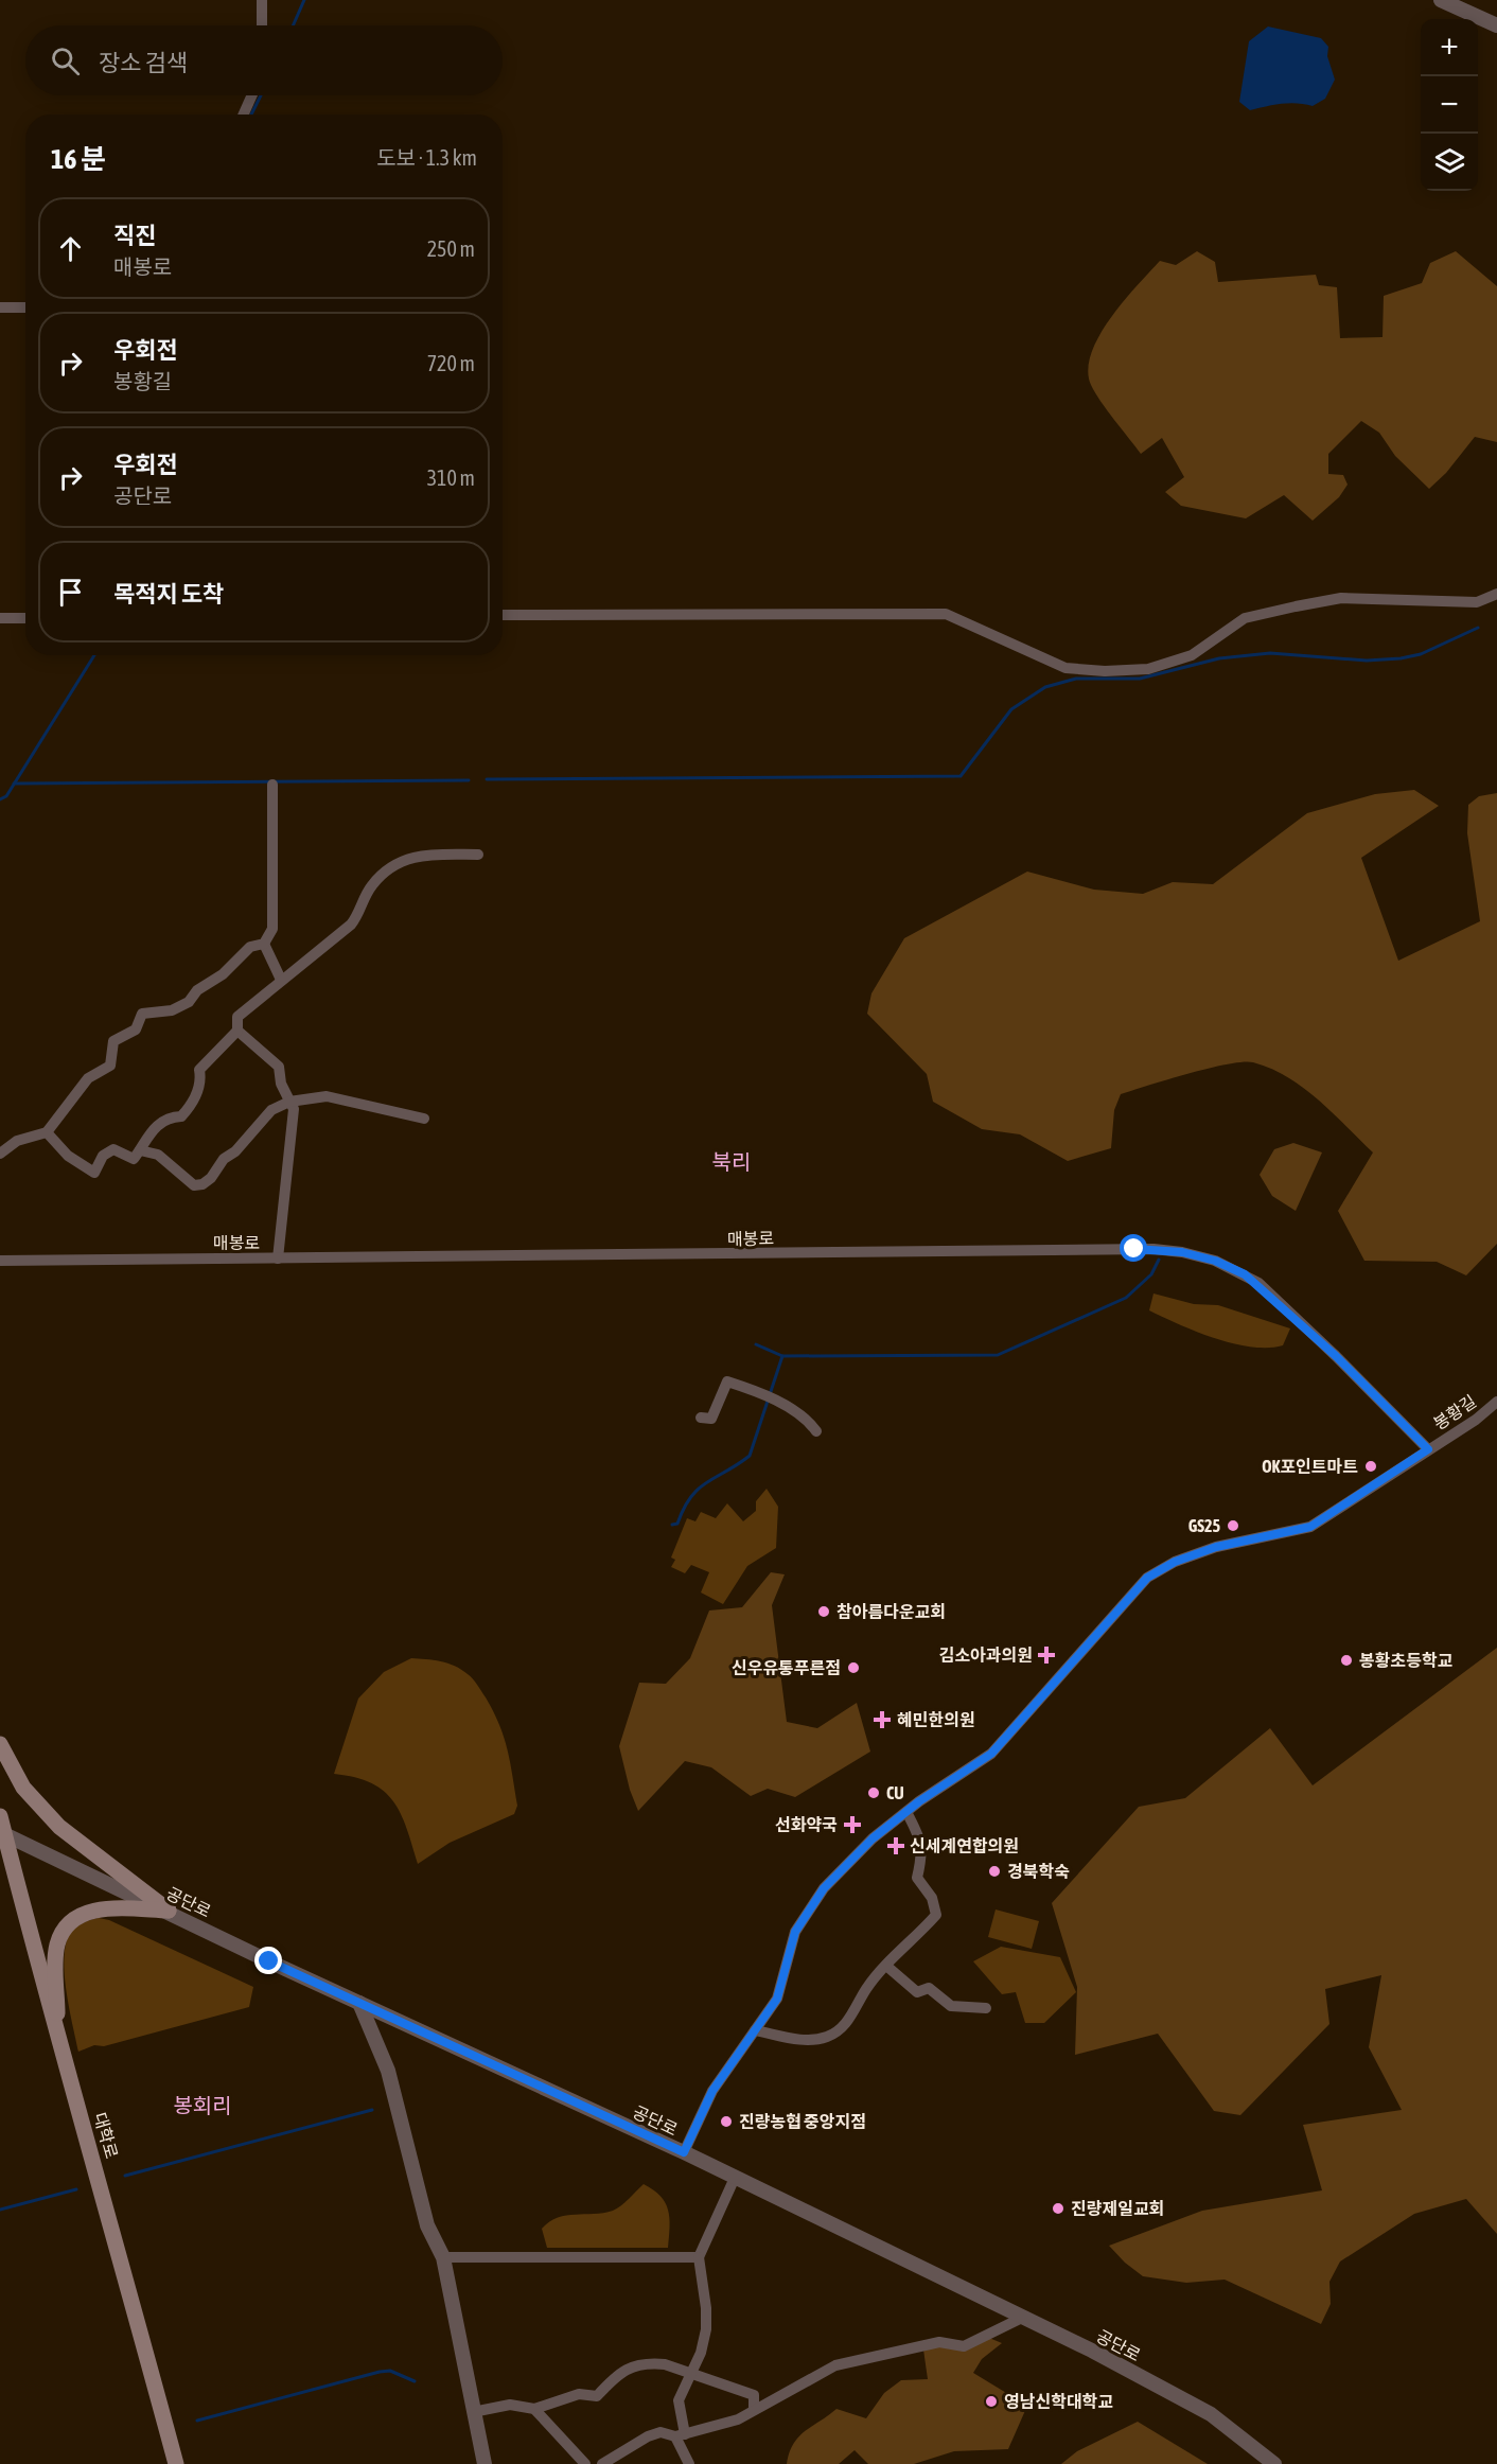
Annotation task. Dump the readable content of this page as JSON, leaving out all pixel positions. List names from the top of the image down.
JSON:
{
  "streets": {
    "main road": ["대학로"],
    "street": ["매봉로", "봉황길", "공단로"]
  },
  "crossings": [
    ["매봉로", "봉황길"],
    ["봉황길", "공단로"],
    ["공단로", "대학로"]
  ],
  "districts": ["북리", "봉회리"],
  "places": {
    "other": [
      "OK포인트마트",
      "GS25",
      "참아름다운교회",
      "봉황초등학교",
      "신우유통푸른점",
      "CU",
      "경북학숙",
      "진량농협 중앙지점",
      "진량제일교회",
      "영남신학대학교"
    ],
    "health": [
      "김소아과의원",
      "혜민한의원",
      "선화약국",
      "신세계연합의원"
    ]
  },
  "page": {
    "map_buttons": ["+", "−"],
    "search": "장소 검색",
    "heading": ["16 분", "도보 · 1.3 km"],
    "list": [
      ["직진", "매봉로", "250 m"],
      ["우회전", "봉황길", "720 m"],
      ["우회전", "공단로", "310 m"],
      "목적지 도착"
    ]
  }
}
